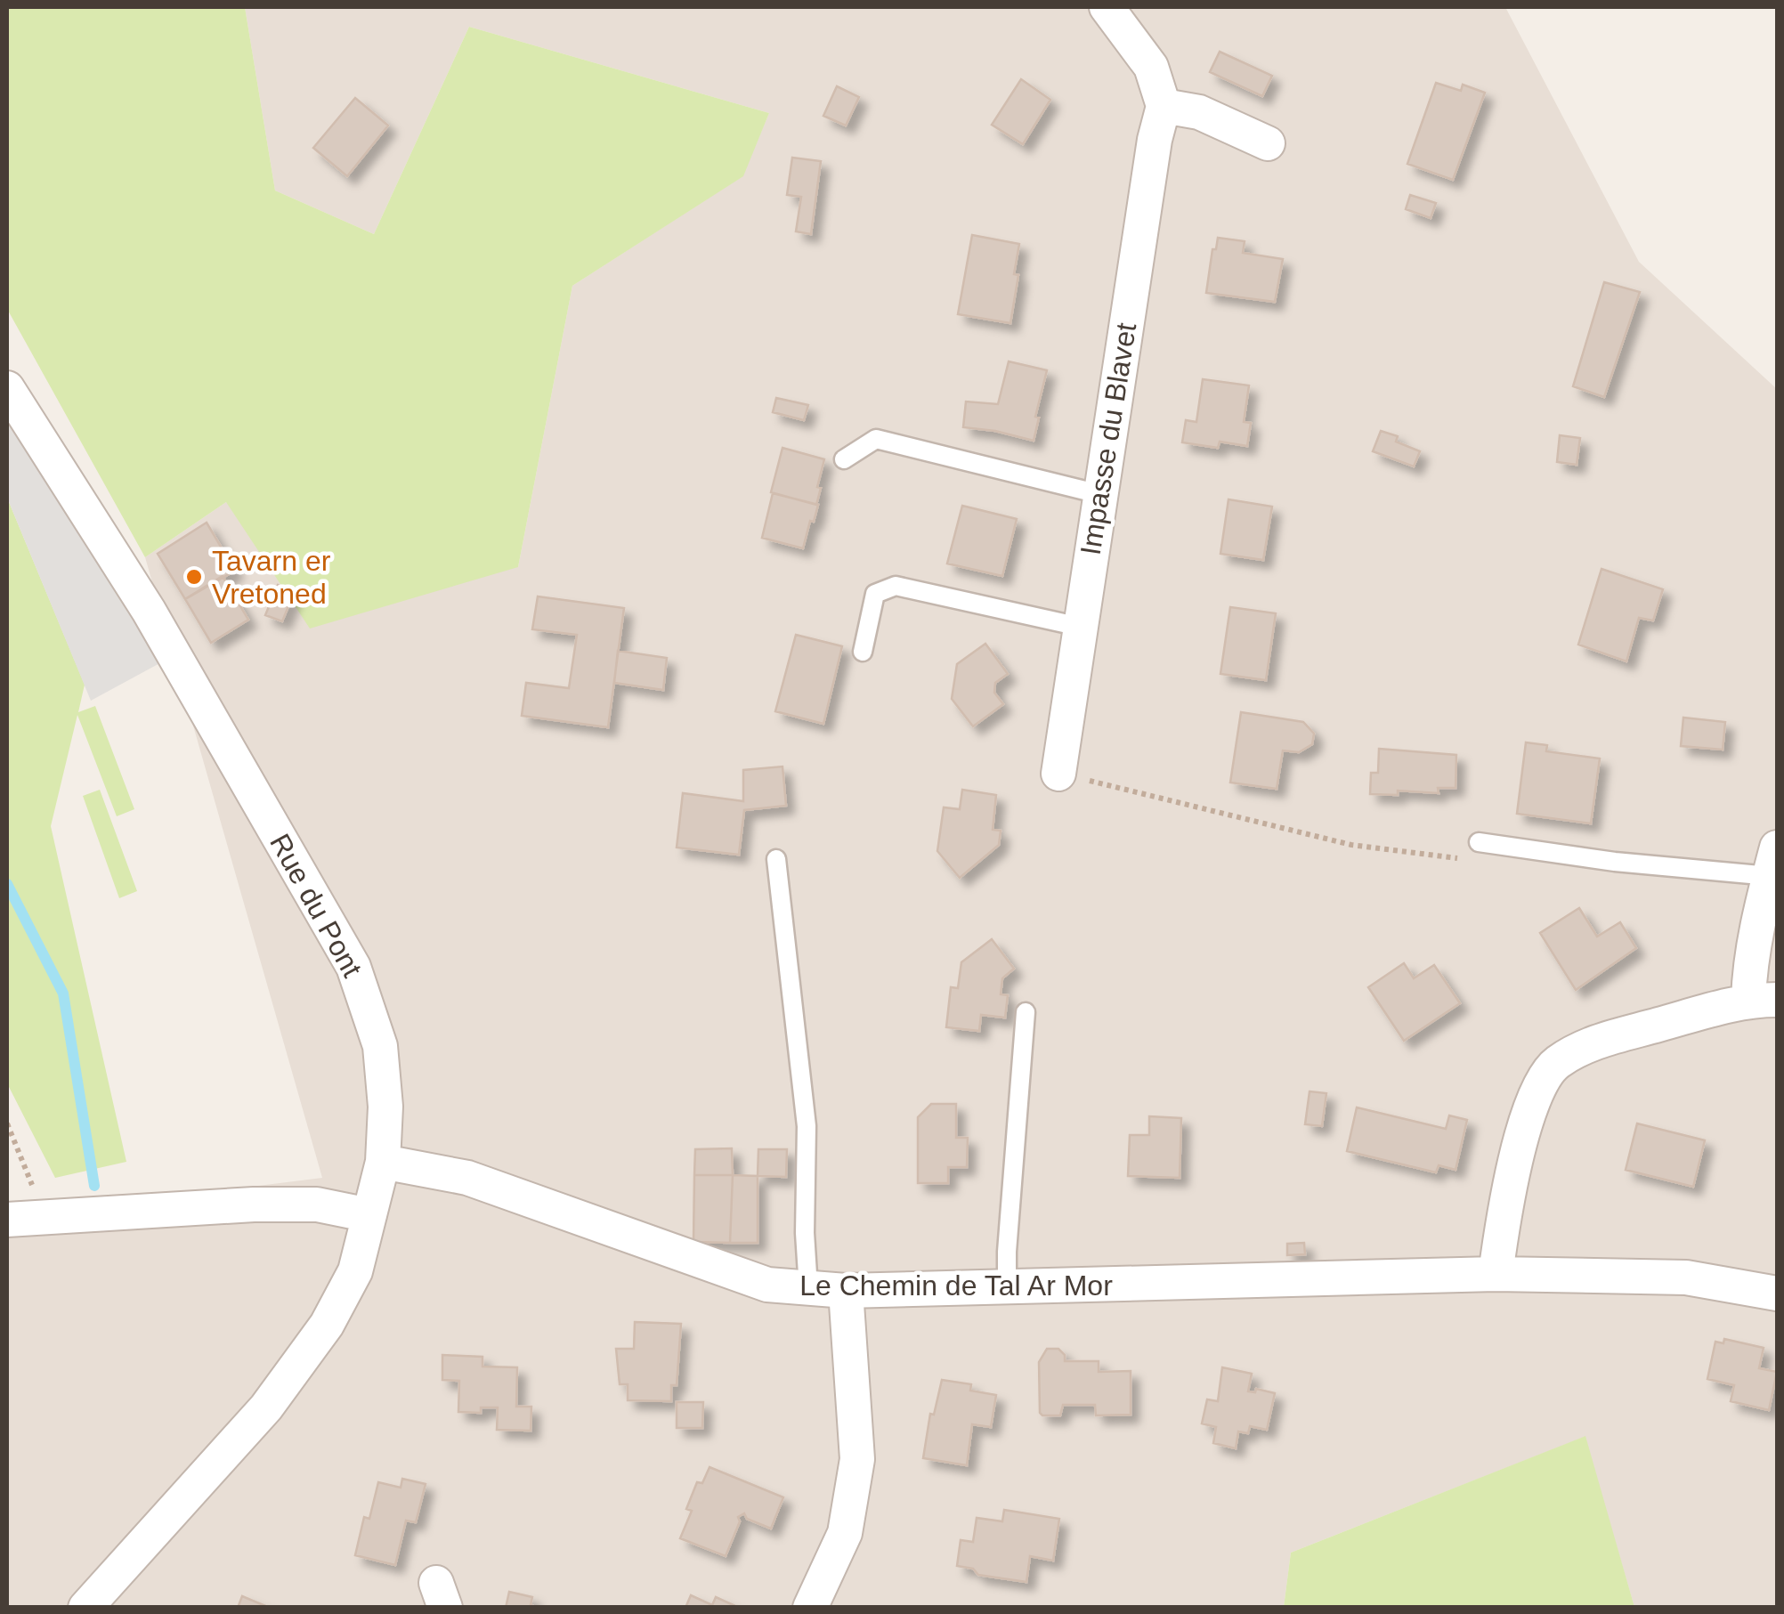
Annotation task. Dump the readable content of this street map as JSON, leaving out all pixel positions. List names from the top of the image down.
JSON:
{
  "streets": {
    "street": ["Impasse du Blavet", "Rue du Pont", "Le Chemin de Tal Ar Mor"]
  },
  "crossings": [
    ["Rue du Pont", "Le Chemin de Tal Ar Mor"]
  ],
  "places": ["Tavarn er Vretoned"]
}
